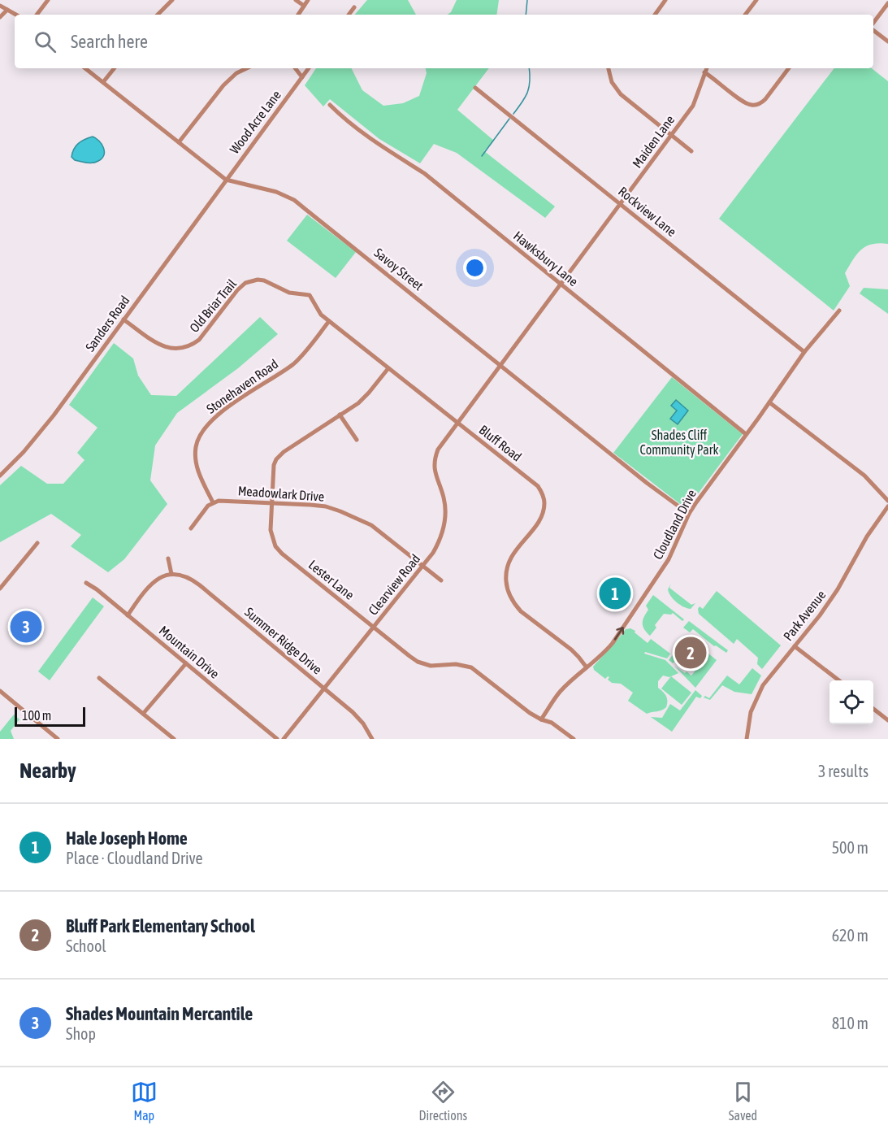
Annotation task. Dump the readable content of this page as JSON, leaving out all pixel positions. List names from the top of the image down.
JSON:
{
  "streets": {
    "street": [
      "Wood Acre Lane",
      "Maiden Lane",
      "Rockview Lane",
      "Hawksbury Lane",
      "Savoy Street",
      "Old Briar Trail",
      "Sanders Road",
      "Stonehaven Road",
      "Bluff Road",
      "Meadowlark Drive",
      "Cloudland Drive",
      "Lester Lane",
      "Clearview Road",
      "Park Avenue",
      "Summer Ridge Drive",
      "Mountain Drive"
    ]
  },
  "crossings": [
    ["Wood Acre Lane", "Savoy Street"],
    ["Wood Acre Lane", "Sanders Road"],
    ["Maiden Lane", "Rockview Lane"],
    ["Maiden Lane", "Hawksbury Lane"],
    ["Maiden Lane", "Savoy Street"],
    ["Maiden Lane", "Clearview Road"],
    ["Rockview Lane", "Cloudland Drive"],
    ["Hawksbury Lane", "Cloudland Drive"],
    ["Savoy Street", "Sanders Road"],
    ["Savoy Street", "Cloudland Drive"],
    ["Savoy Street", "Clearview Road"],
    ["Old Briar Trail", "Sanders Road"],
    ["Old Briar Trail", "Bluff Road"],
    ["Stonehaven Road", "Bluff Road"],
    ["Stonehaven Road", "Meadowlark Drive"],
    ["Bluff Road", "Cloudland Drive"],
    ["Bluff Road", "Lester Lane"],
    ["Bluff Road", "Clearview Road"],
    ["Meadowlark Drive", "Lester Lane"],
    ["Meadowlark Drive", "Clearview Road"],
    ["Cloudland Drive", "Lester Lane"],
    ["Lester Lane", "Clearview Road"],
    ["Clearview Road", "Summer Ridge Drive"]
  ],
  "one_way": ["Cloudland Drive"],
  "parks": ["Shades Cliff Community Park"],
  "scale_bar": "100 m",
  "page": {
    "search": "Search here",
    "pins": ["1", "3", "2"],
    "scale": "100 m",
    "heading": ["Nearby", "3 results"],
    "list": [
      {
        "mark": "1",
        "name": "Hale Joseph Home",
        "note": "Place · Cloudland Drive",
        "value": "500 m"
      },
      {
        "mark": "2",
        "name": "Bluff Park Elementary School",
        "note": "School",
        "value": "620 m"
      },
      {
        "mark": "3",
        "name": "Shades Mountain Mercantile",
        "note": "Shop",
        "value": "810 m"
      }
    ],
    "nav": ["Map", "Directions", "Saved"]
  }
}
